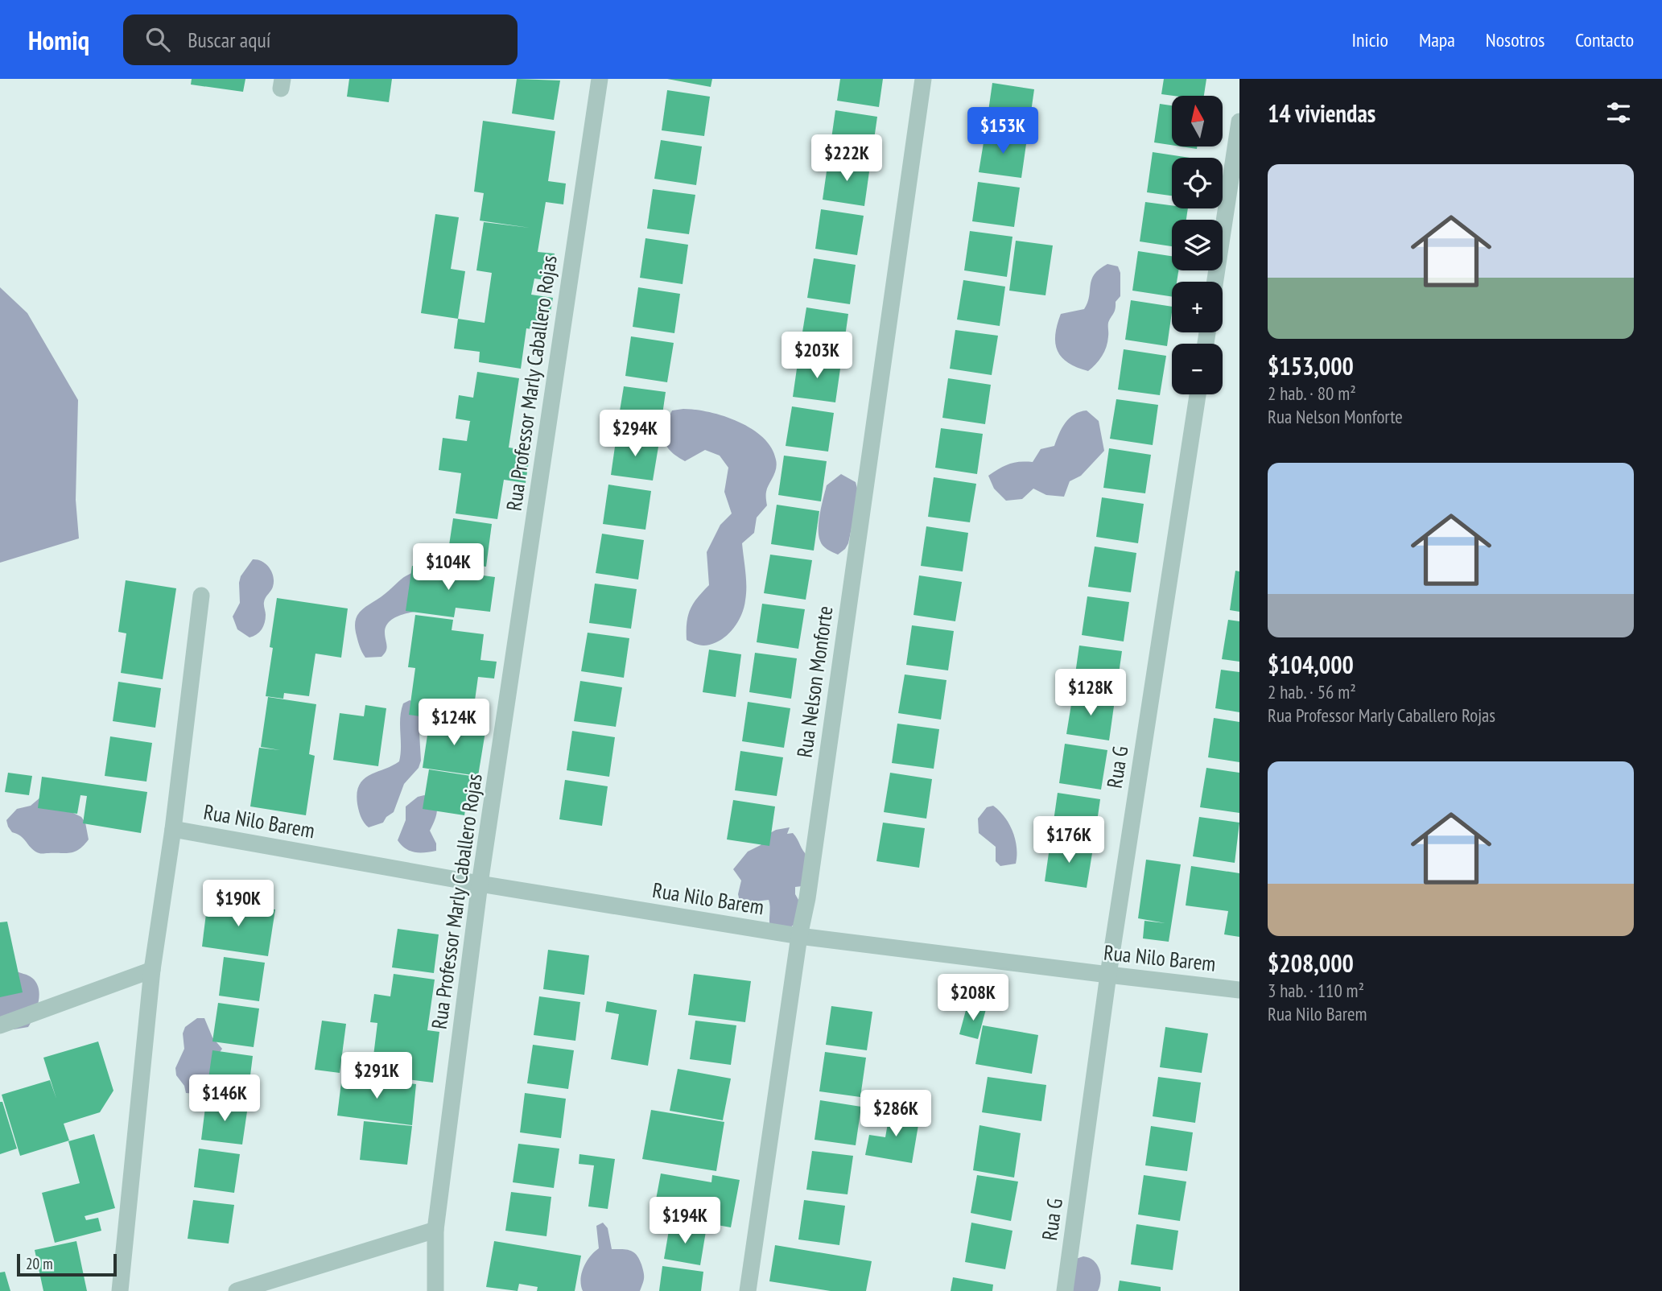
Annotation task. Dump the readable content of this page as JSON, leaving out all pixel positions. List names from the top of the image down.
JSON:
{
  "streets": {
    "street": [
      "Rua Professor Marly Caballero Rojas",
      "Rua Nelson Monforte",
      "Rua G",
      "Rua Nilo Barem"
    ]
  },
  "crossings": [
    ["Rua Professor Marly Caballero Rojas", "Rua Nilo Barem"],
    ["Rua Nelson Monforte", "Rua Nilo Barem"],
    ["Rua G", "Rua Nilo Barem"]
  ],
  "scale_bar": "20 m",
  "north": "top",
  "page": {
    "header": "Homiq",
    "search": "Buscar aquí",
    "nav": [
      "Inicio",
      "Mapa",
      "Nosotros",
      "Contacto"
    ],
    "heading": "14 viviendas",
    "map_buttons": ["+", "−"],
    "price": [
      "$153K",
      "$222K",
      "$203K",
      "$294K",
      "$104K",
      "$128K",
      "$124K",
      "$176K",
      "$190K",
      "$208K",
      "$291K",
      "$146K",
      "$286K",
      "$194K"
    ],
    "list": [
      {
        "name": "$153,000",
        "note": "2 hab. · 80 m² · Rua Nelson Monforte"
      },
      {
        "name": "$104,000",
        "note": "2 hab. · 56 m² · Rua Professor Marly Caballero Rojas"
      },
      {
        "name": "$208,000",
        "note": "3 hab. · 110 m² · Rua Nilo Barem"
      }
    ],
    "scale": "20 m"
  }
}
